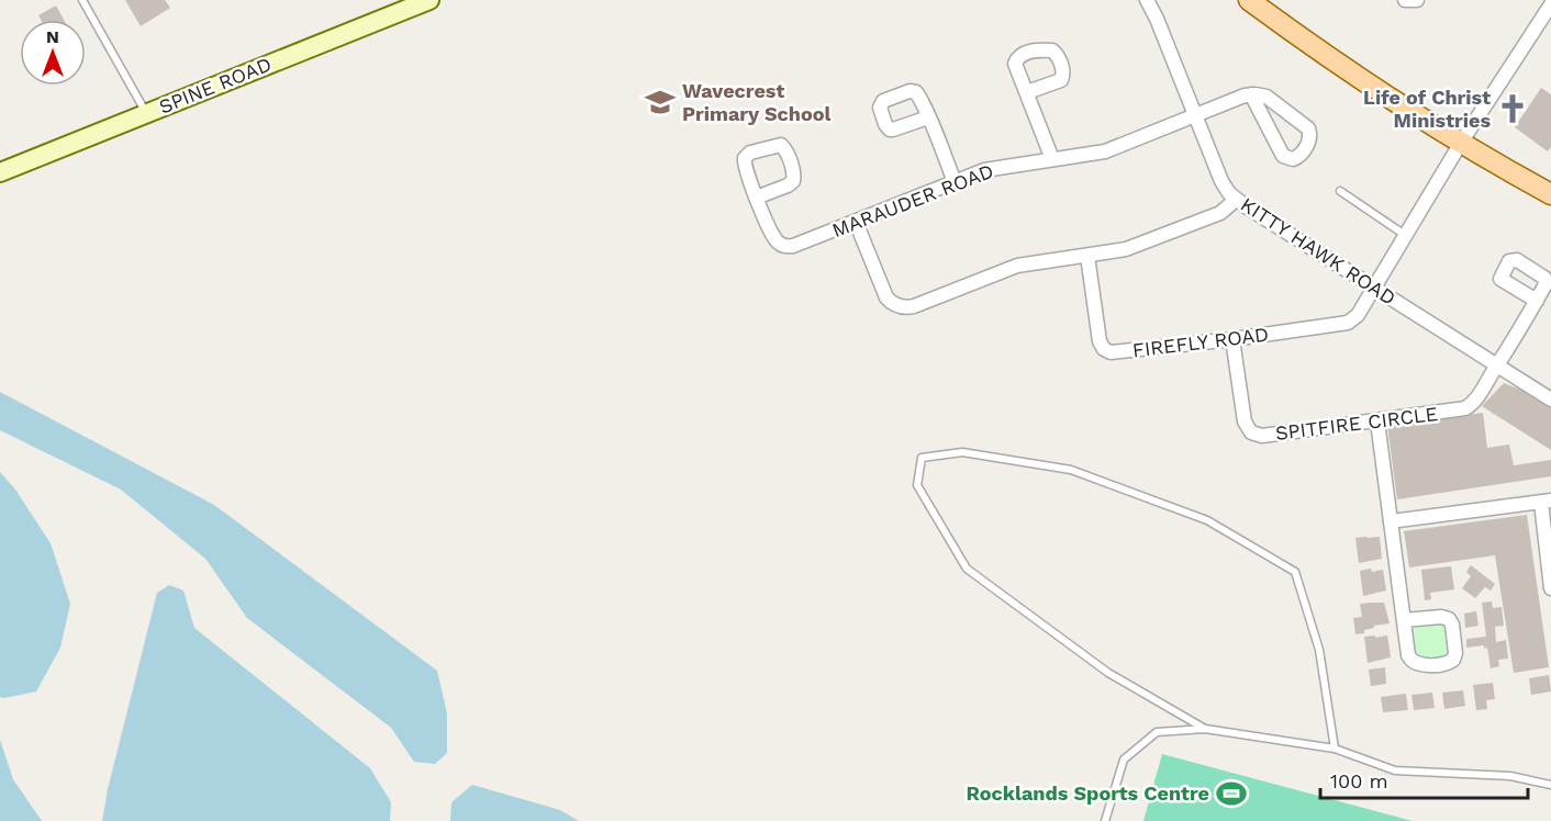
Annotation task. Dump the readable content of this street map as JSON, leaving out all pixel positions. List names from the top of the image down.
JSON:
{
  "streets": {
    "main road": ["SPINE ROAD"],
    "street": [
      "MARAUDER ROAD",
      "KITTY HAWK ROAD",
      "FIREFLY ROAD",
      "SPITFIRE CIRCLE"
    ]
  },
  "crossings": [
    ["MARAUDER ROAD", "KITTY HAWK ROAD"],
    ["KITTY HAWK ROAD", "FIREFLY ROAD"],
    ["KITTY HAWK ROAD", "SPITFIRE CIRCLE"],
    ["FIREFLY ROAD", "SPITFIRE CIRCLE"]
  ],
  "places": {
    "school or university": ["Wavecrest Primary School"],
    "church": ["Life of Christ Ministries"],
    "sports": ["Rocklands Sports Centre"]
  },
  "scale_bar": "100 m",
  "north": "top"
}
